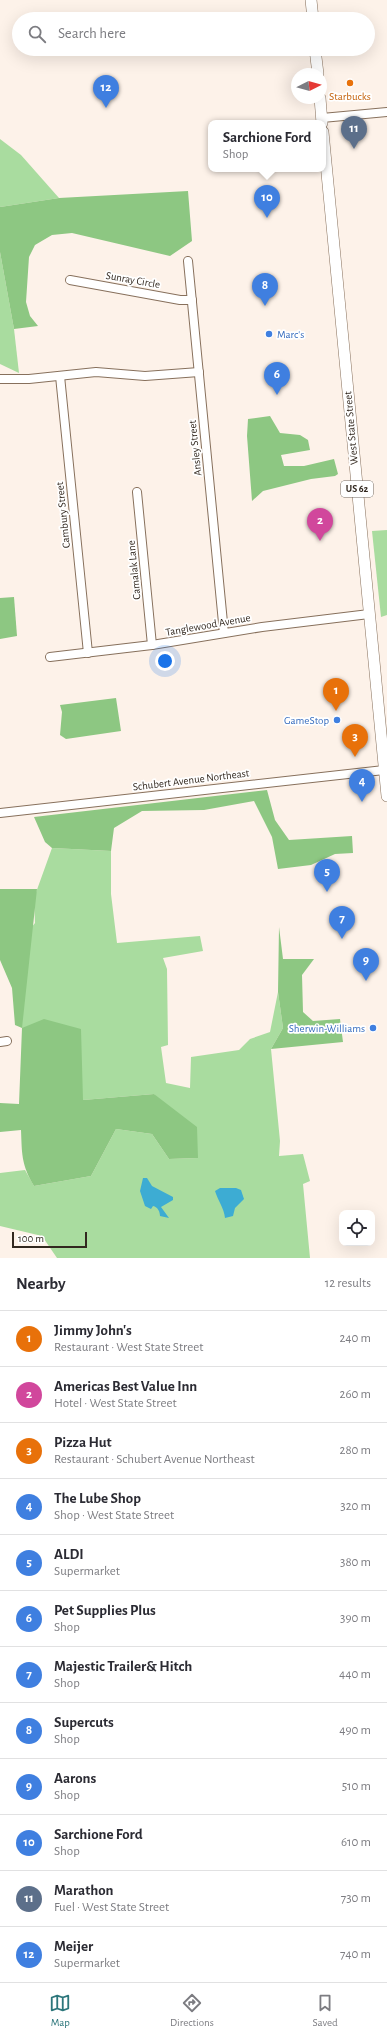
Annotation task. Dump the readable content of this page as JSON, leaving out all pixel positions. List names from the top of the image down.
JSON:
{
  "streets": {
    "highway": ["West State Street", "US 62"],
    "street": [
      "Sunray Circle",
      "Ansley Street",
      "Cambury Street",
      "Camalak Lane",
      "Tanglewood Avenue",
      "Schubert Avenue Northeast"
    ]
  },
  "crossings": [
    ["Sunray Circle", "Ansley Street"],
    ["West State Street", "Tanglewood Avenue"],
    ["West State Street", "Schubert Avenue Northeast"],
    ["Ansley Street", "Tanglewood Avenue"],
    ["Cambury Street", "Tanglewood Avenue"],
    ["Camalak Lane", "Tanglewood Avenue"]
  ],
  "places": [
    "Starbucks",
    "Marc's",
    "GameStop",
    "Sherwin-Williams"
  ],
  "scale_bar": "100 m",
  "north": "right",
  "page": {
    "search": "Search here",
    "pins": [
      "12",
      "11",
      "10",
      "8",
      "6",
      "2",
      "1",
      "3",
      "4",
      "5",
      "7",
      "9"
    ],
    "popup": ["Sarchione Ford", "Shop"],
    "scale": "100 m",
    "heading": ["Nearby", "12 results"],
    "list": [
      {
        "mark": "1",
        "name": "Jimmy John's",
        "note": "Restaurant · West State Street",
        "value": "240 m"
      },
      {
        "mark": "2",
        "name": "Americas Best Value Inn",
        "note": "Hotel · West State Street",
        "value": "260 m"
      },
      {
        "mark": "3",
        "name": "Pizza Hut",
        "note": "Restaurant · Schubert Avenue Northeast",
        "value": "280 m"
      },
      {
        "mark": "4",
        "name": "The Lube Shop",
        "note": "Shop · West State Street",
        "value": "320 m"
      },
      {
        "mark": "5",
        "name": "ALDI",
        "note": "Supermarket",
        "value": "380 m"
      },
      {
        "mark": "6",
        "name": "Pet Supplies Plus",
        "note": "Shop",
        "value": "390 m"
      },
      {
        "mark": "7",
        "name": "Majestic Trailer& Hitch",
        "note": "Shop",
        "value": "440 m"
      },
      {
        "mark": "8",
        "name": "Supercuts",
        "note": "Shop",
        "value": "490 m"
      },
      {
        "mark": "9",
        "name": "Aarons",
        "note": "Shop",
        "value": "510 m"
      },
      {
        "mark": "10",
        "name": "Sarchione Ford",
        "note": "Shop",
        "value": "610 m"
      },
      {
        "mark": "11",
        "name": "Marathon",
        "note": "Fuel · West State Street",
        "value": "730 m"
      },
      {
        "mark": "12",
        "name": "Meijer",
        "note": "Supermarket",
        "value": "740 m"
      }
    ],
    "nav": ["Map", "Directions", "Saved"]
  }
}
